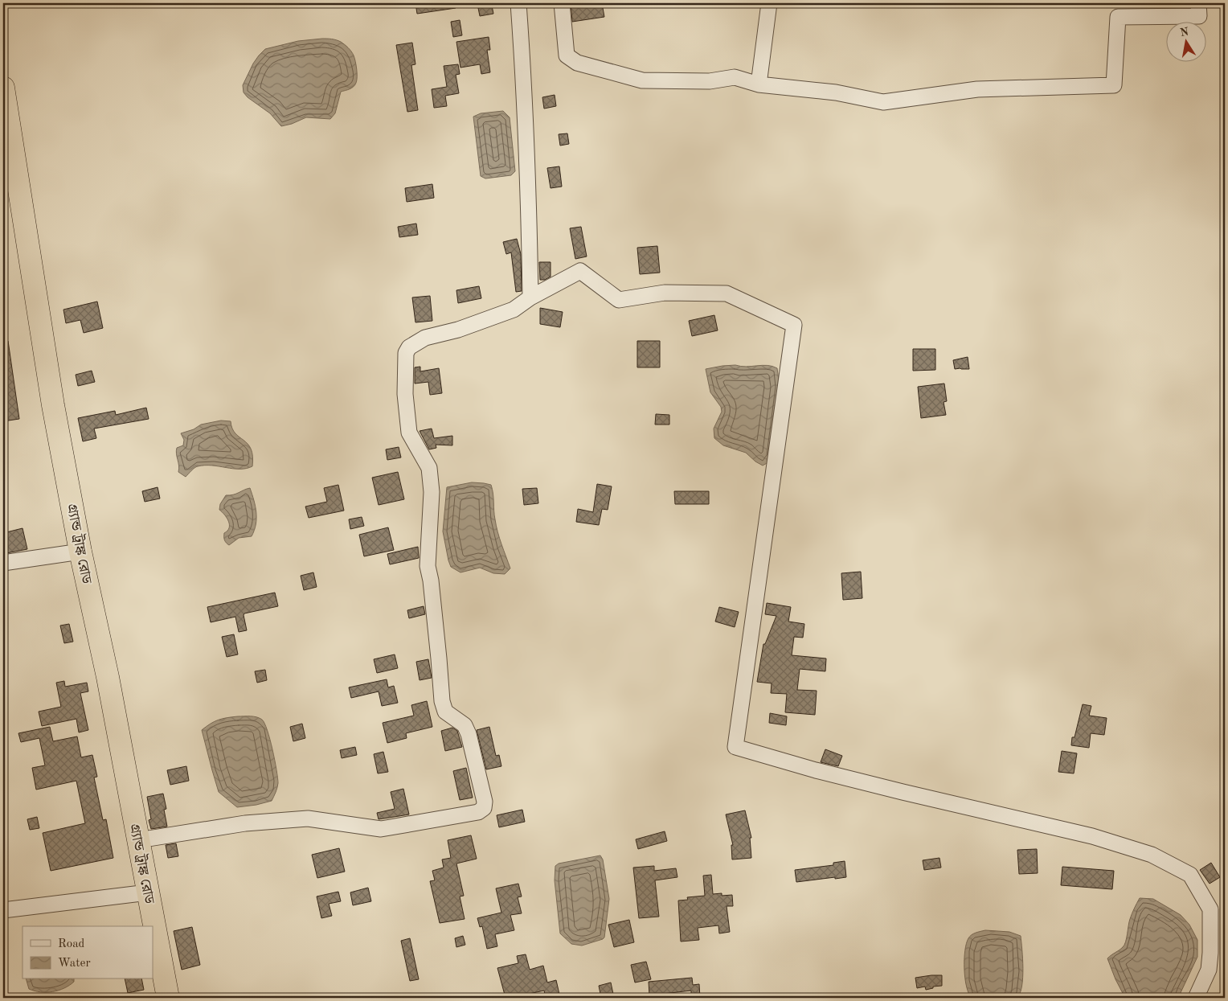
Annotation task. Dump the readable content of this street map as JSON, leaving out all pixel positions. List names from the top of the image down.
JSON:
{
  "streets": {
    "highway": ["গ্র্যান্ড ট্রাঙ্ক রোড"]
  },
  "legend": ["Road", "Water"],
  "north": "top"
}
